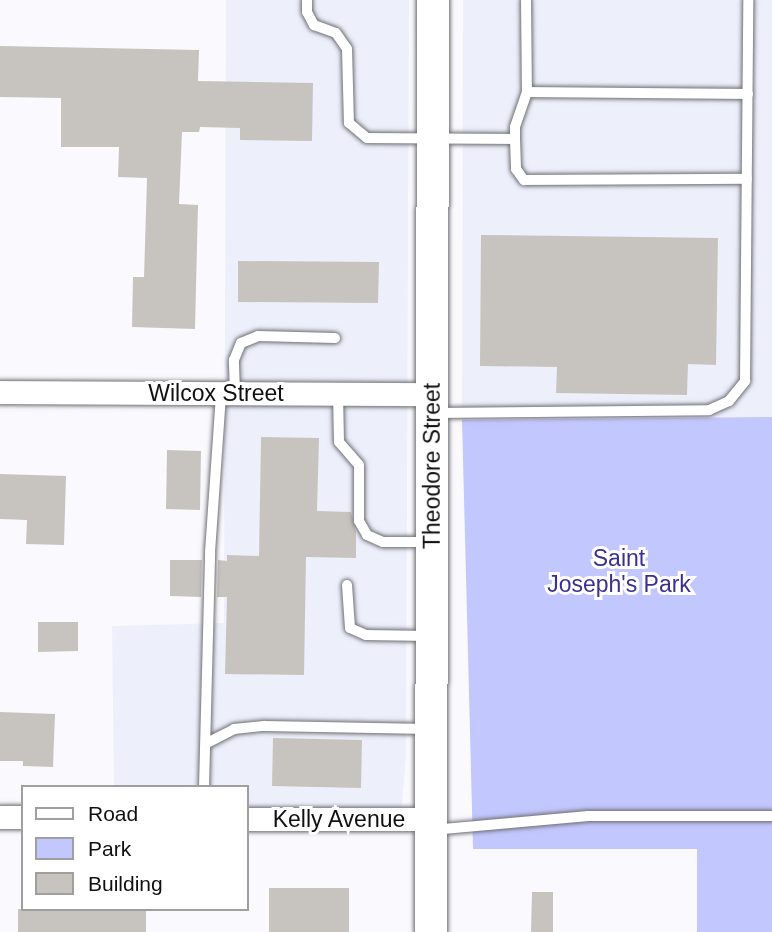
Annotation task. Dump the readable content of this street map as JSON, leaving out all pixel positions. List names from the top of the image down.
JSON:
{
  "streets": {
    "main road": ["Theodore Street"],
    "street": ["Wilcox Street", "Kelly Avenue"]
  },
  "crossings": [
    ["Wilcox Street", "Theodore Street"],
    ["Theodore Street", "Kelly Avenue"]
  ],
  "parks": ["Saint Joseph's Park"],
  "legend": ["Road", "Park", "Building"]
}
